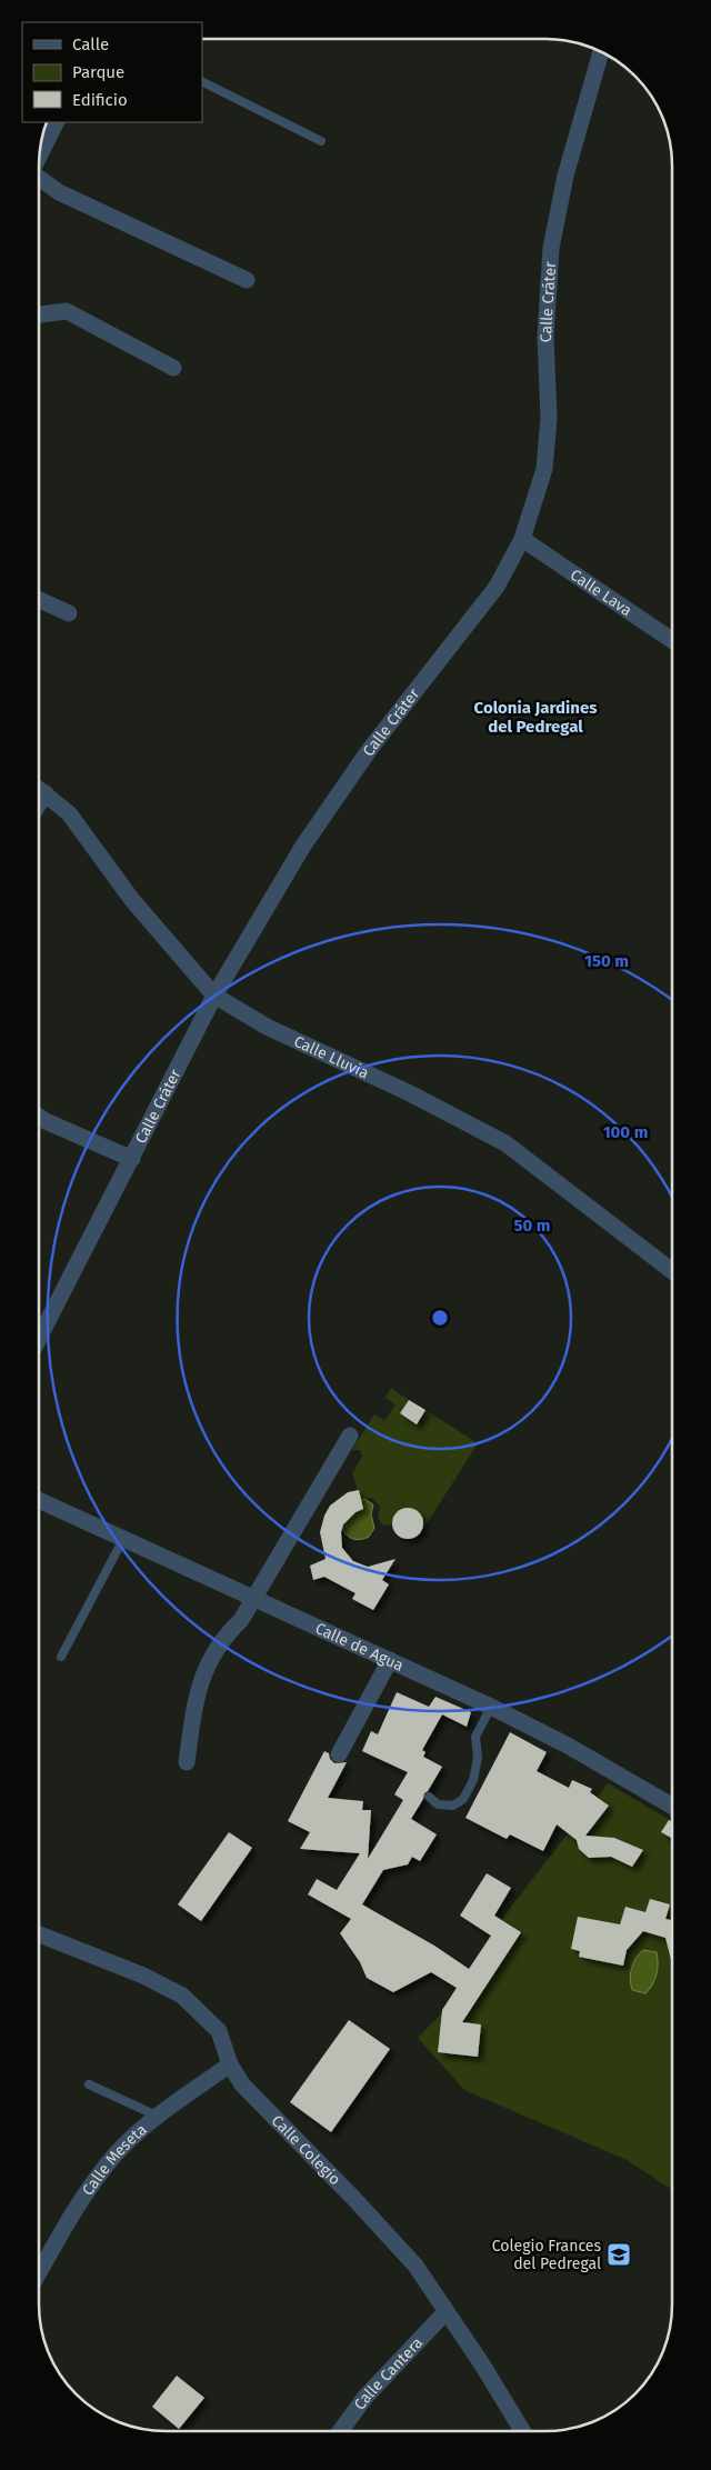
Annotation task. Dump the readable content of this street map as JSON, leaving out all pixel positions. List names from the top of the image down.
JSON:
{
  "streets": {
    "street": [
      "Calle Cráter",
      "Calle Lava",
      "Calle Lluvia",
      "Calle de Agua",
      "Calle Colegio",
      "Calle Meseta",
      "Calle Cantera"
    ]
  },
  "crossings": [
    ["Calle Cráter", "Calle Lava"],
    ["Calle Cráter", "Calle Lluvia"],
    ["Calle Colegio", "Calle Meseta"],
    ["Calle Colegio", "Calle Cantera"]
  ],
  "districts": ["Colonia Jardines del Pedregal"],
  "places": {
    "school or university": ["Colegio Frances del Pedregal"]
  },
  "legend": ["Calle", "Parque", "Edificio"],
  "rings": ["150 m", "100 m", "50 m"]
}
